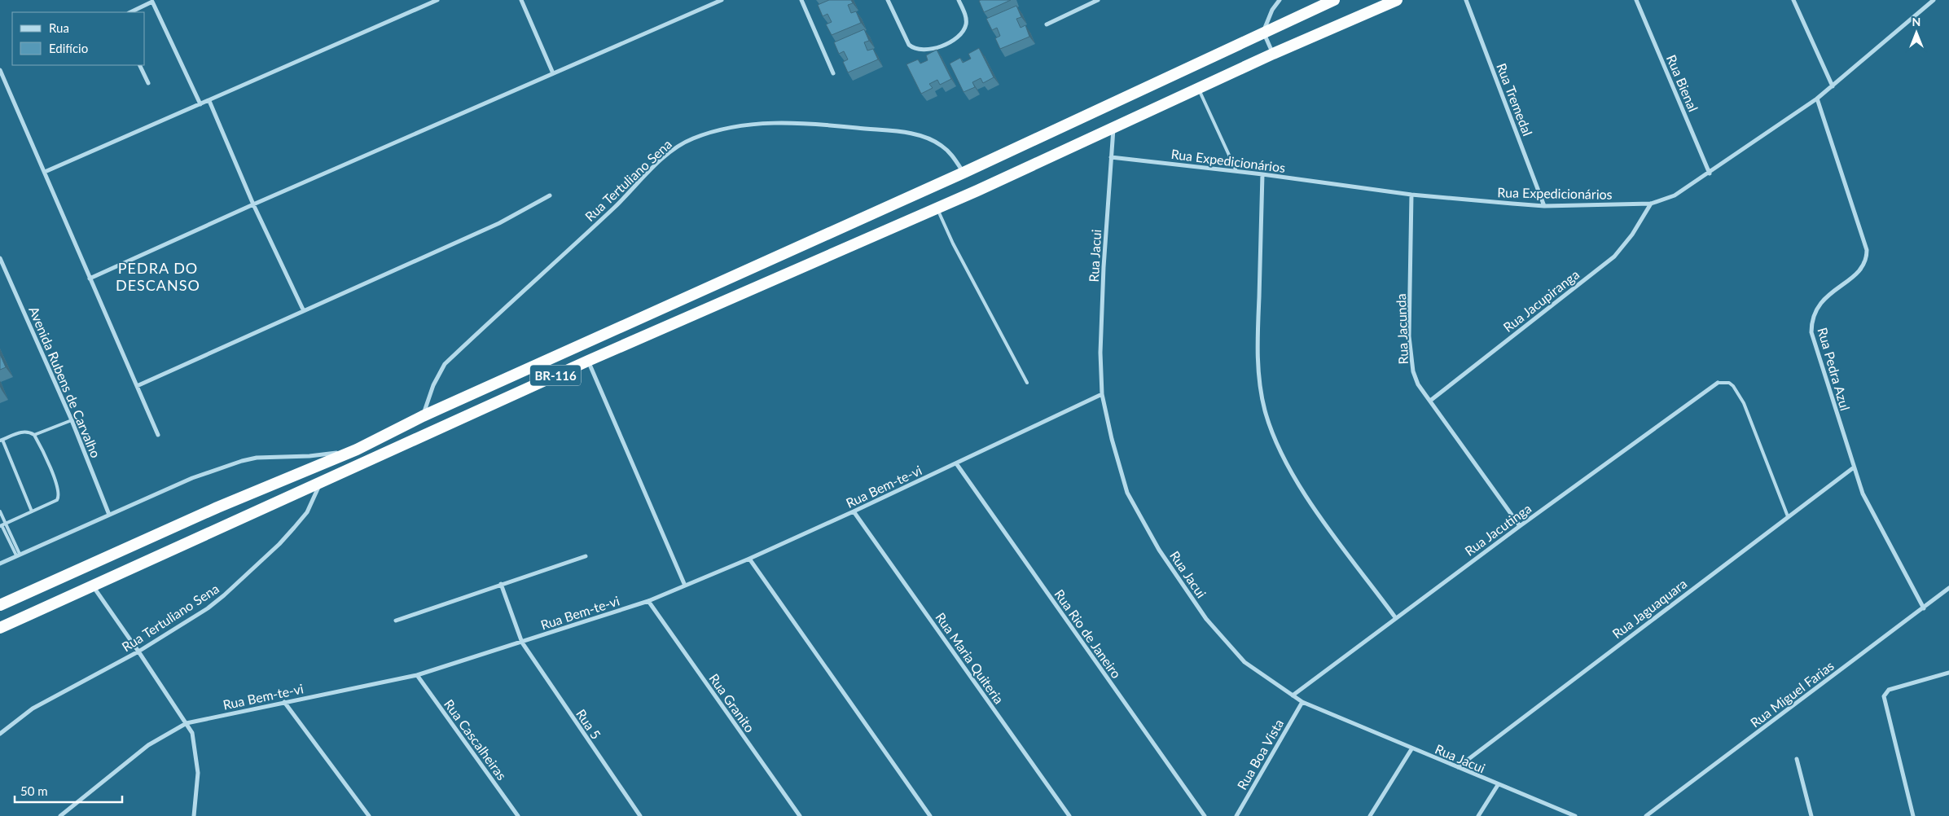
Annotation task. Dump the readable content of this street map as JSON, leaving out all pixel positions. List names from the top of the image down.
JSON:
{
  "streets": {
    "highway": ["BR-116"],
    "street": [
      "Rua Bienal",
      "Rua Tremedal",
      "Rua Expedicionários",
      "Rua Tertuliano Sena",
      "Rua Jacui",
      "Rua Jacupiranga",
      "Rua Jacunda",
      "Rua Pedra Azul",
      "Avenida Rubens de Carvalho",
      "Rua Bem-te-vi",
      "Rua Jacutinga",
      "Rua Jaguaquara",
      "Rua Rio de Janeiro",
      "Rua Maria Quiteria",
      "Rua Miguel Farias",
      "Rua Granito",
      "Rua 5",
      "Rua Cascalheiras",
      "Rua Boa Vista"
    ]
  },
  "crossings": [
    ["Rua Bienal", "Rua Expedicionários"],
    ["Rua Tremedal", "Rua Expedicionários"],
    ["Rua Expedicionários", "Rua Jacui"],
    ["Rua Expedicionários", "Rua Jacupiranga"],
    ["Rua Expedicionários", "Rua Jacunda"],
    ["Rua Expedicionários", "Rua Pedra Azul"],
    ["Rua Tertuliano Sena", "BR-116"],
    ["Rua Jacui", "BR-116"],
    ["Rua Jacui", "Rua Bem-te-vi"],
    ["Rua Jacui", "Rua Jacutinga"],
    ["Rua Jacui", "Rua Jaguaquara"],
    ["Rua Jacui", "Rua Boa Vista"],
    ["Rua Jacupiranga", "Rua Jacunda"],
    ["Rua Jacunda", "Rua Jacutinga"],
    ["Rua Pedra Azul", "Rua Jaguaquara"],
    ["Rua Pedra Azul", "Rua Miguel Farias"],
    ["Rua Bem-te-vi", "Rua Rio de Janeiro"],
    ["Rua Bem-te-vi", "Rua Maria Quiteria"],
    ["Rua Bem-te-vi", "Rua Granito"],
    ["Rua Bem-te-vi", "Rua 5"],
    ["Rua Bem-te-vi", "Rua Cascalheiras"]
  ],
  "districts": ["PEDRA DO DESCANSO"],
  "legend": ["Rua", "Edifício"],
  "scale_bar": "50 m",
  "north": "top"
}
